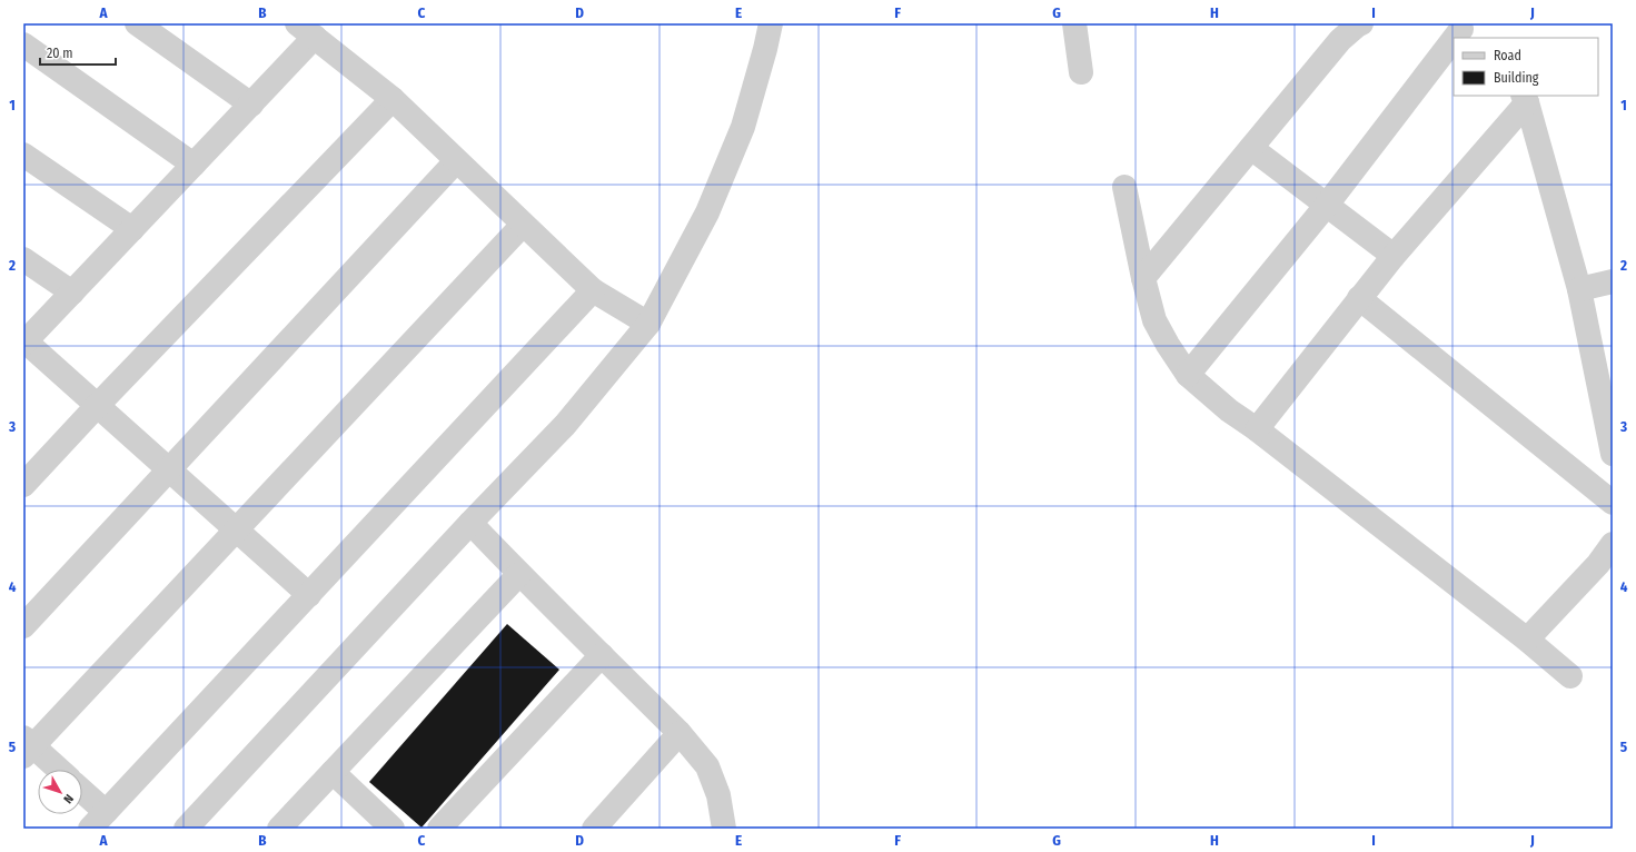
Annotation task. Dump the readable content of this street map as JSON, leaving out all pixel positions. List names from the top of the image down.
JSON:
{
  "legend": ["Road", "Building"],
  "scale_bar": "20 m",
  "north": "bottom right",
  "grid": {
    "columns": [
      "A",
      "B",
      "C",
      "D",
      "E",
      "F",
      "G",
      "H",
      "I",
      "J"
    ],
    "rows": [
      "1",
      "2",
      "3",
      "4",
      "5"
    ]
  }
}
